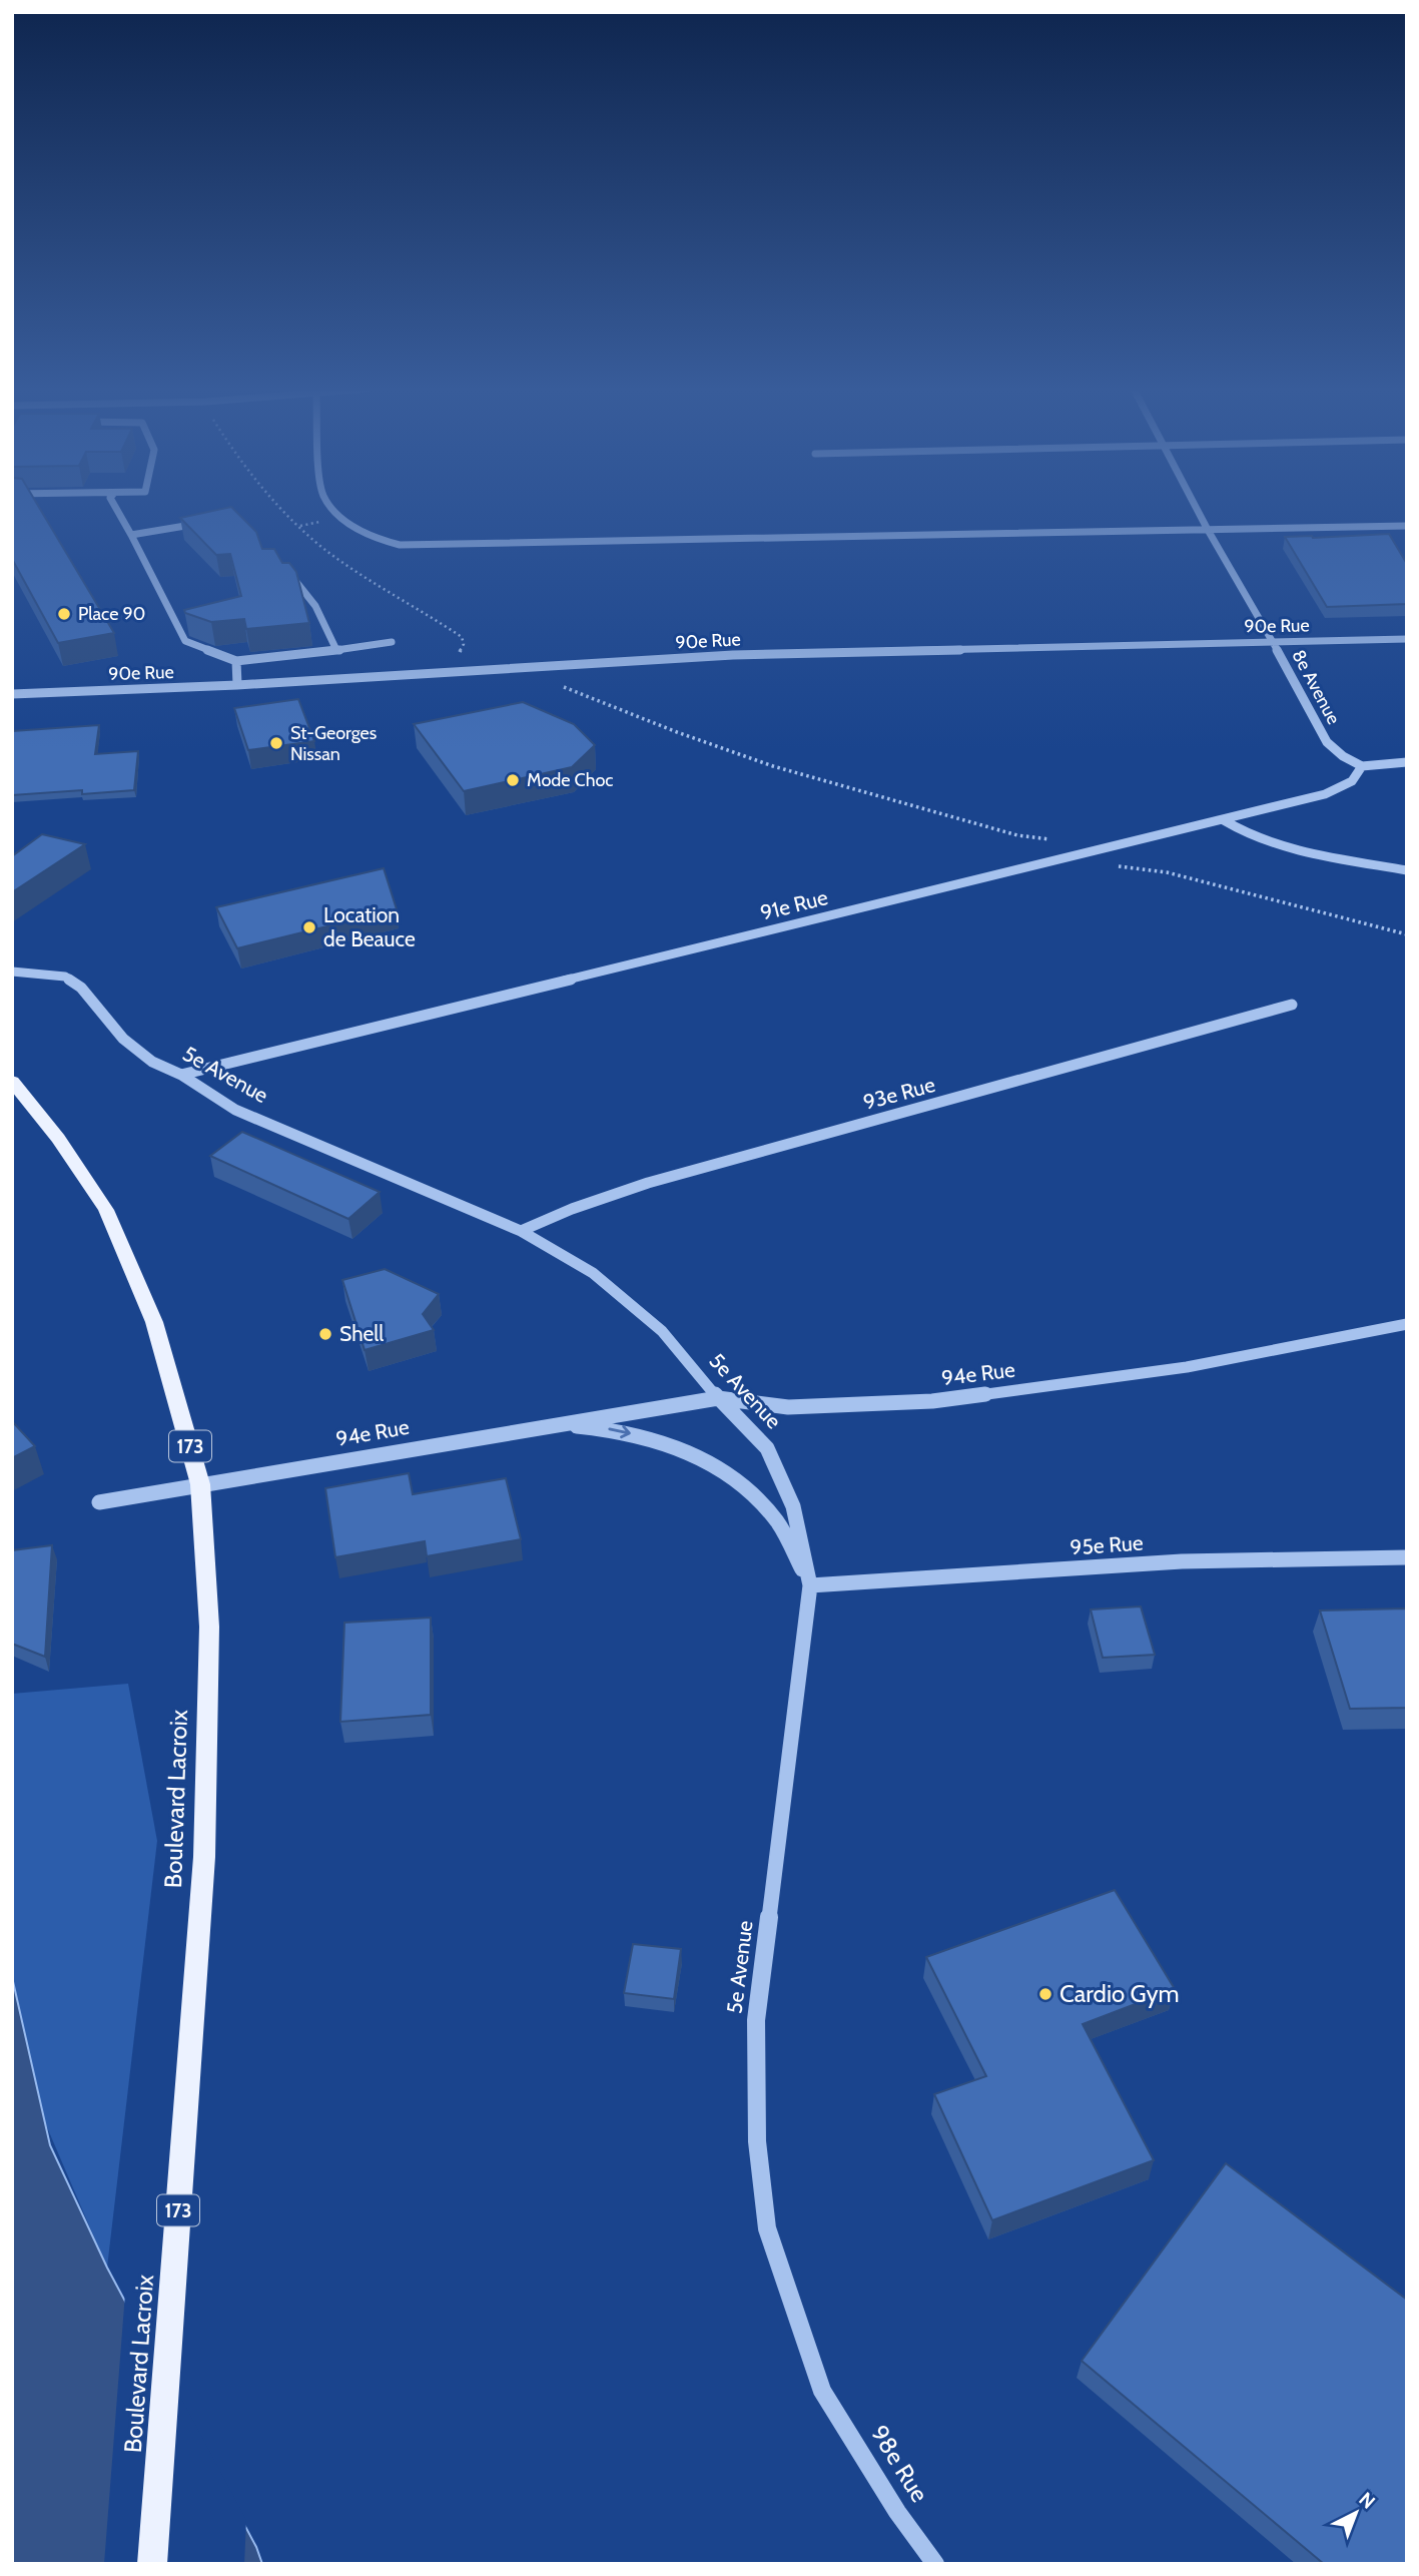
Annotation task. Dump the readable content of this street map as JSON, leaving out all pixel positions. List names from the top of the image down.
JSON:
{
  "streets": {
    "main road": ["173", "Boulevard Lacroix"],
    "street": [
      "90e Rue",
      "8e Avenue",
      "91e Rue",
      "5e Avenue",
      "93e Rue",
      "94e Rue",
      "95e Rue",
      "98e Rue"
    ]
  },
  "crossings": [
    ["90e Rue", "8e Avenue"],
    ["8e Avenue", "91e Rue"],
    ["91e Rue", "5e Avenue"],
    ["5e Avenue", "93e Rue"],
    ["5e Avenue", "94e Rue"],
    ["5e Avenue", "95e Rue"],
    ["5e Avenue", "98e Rue"],
    ["94e Rue", "95e Rue"],
    ["94e Rue", "Boulevard Lacroix"]
  ],
  "places": [
    "Place 90",
    "St-Georges Nissan",
    "Mode Choc",
    "Location de Beauce",
    "Shell",
    "Cardio Gym"
  ],
  "north": "top right"
}
